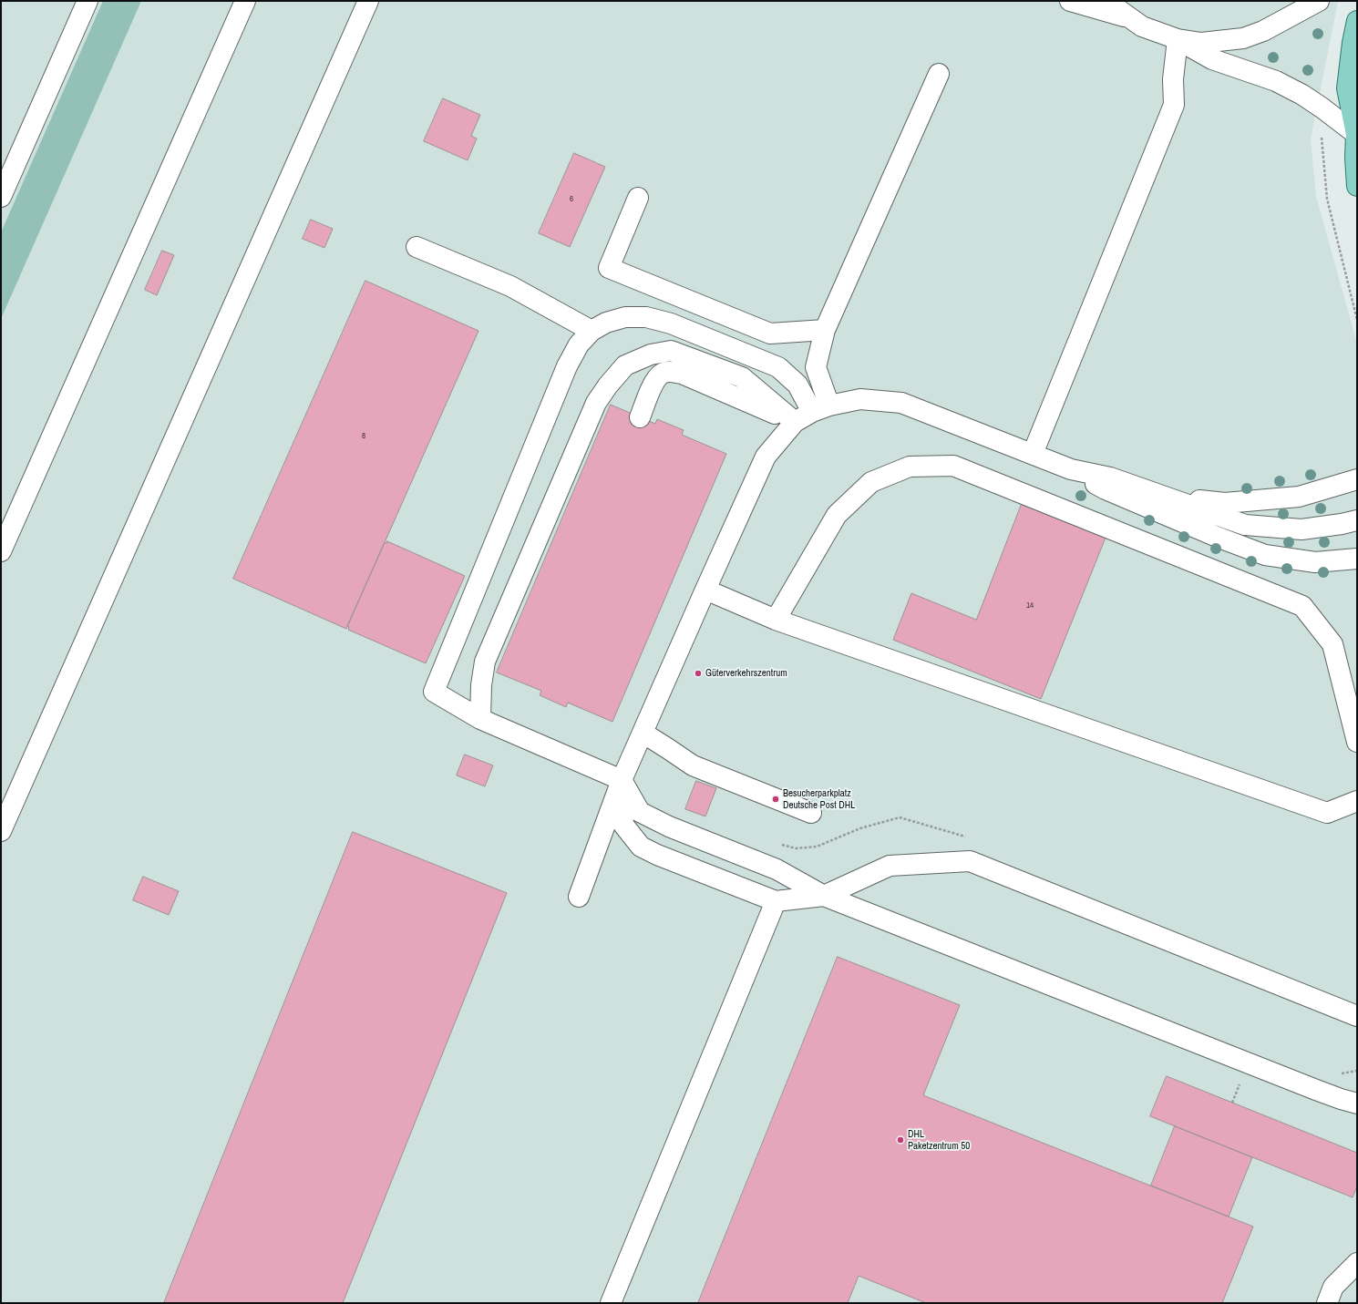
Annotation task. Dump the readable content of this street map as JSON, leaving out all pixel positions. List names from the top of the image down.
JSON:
{
  "places": ["Güterverkehrszentrum", "Besucherparkplatz Deutsche Post DHL", "DHL Paketzentrum 50"],
  "house_numbers": ["6", "8", "14"]
}
